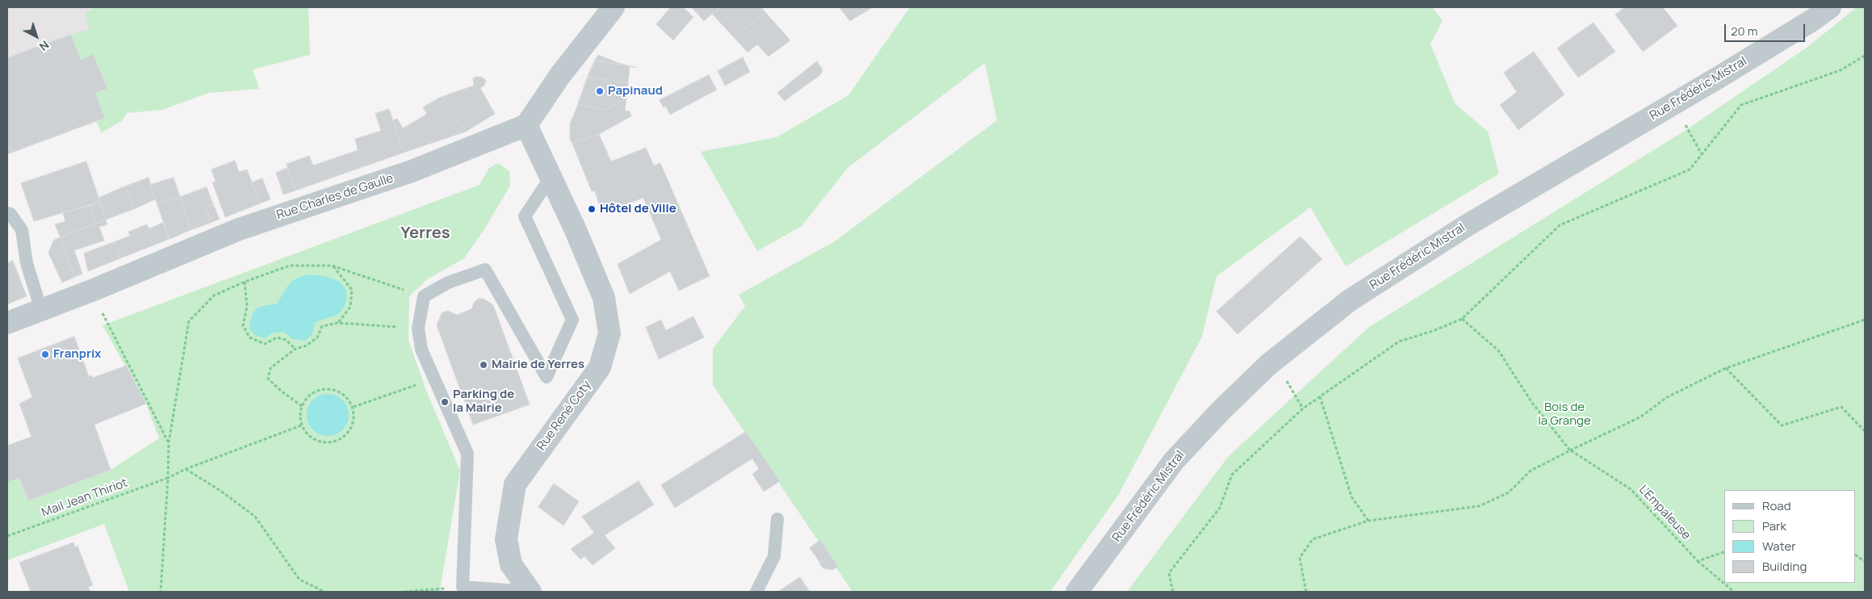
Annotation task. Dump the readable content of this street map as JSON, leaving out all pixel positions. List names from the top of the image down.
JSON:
{
  "streets": {
    "street": ["Rue Frédéric Mistral", "Rue Charles de Gaulle", "Rue René Coty"],
    "path": ["Mail Jean Thiriot", "L'Empaleuse"]
  },
  "crossings": [
    ["Rue Charles de Gaulle", "Rue René Coty"]
  ],
  "districts": ["Yerres"],
  "parks": ["Bois de la Grange"],
  "places": [
    "Papinaud",
    "Hôtel de Ville",
    "Franprix",
    "Mairie de Yerres",
    "Parking de la Mairie"
  ],
  "legend": [
    "Road",
    "Park",
    "Water",
    "Building"
  ],
  "scale_bar": "20 m",
  "north": "bottom right"
}
